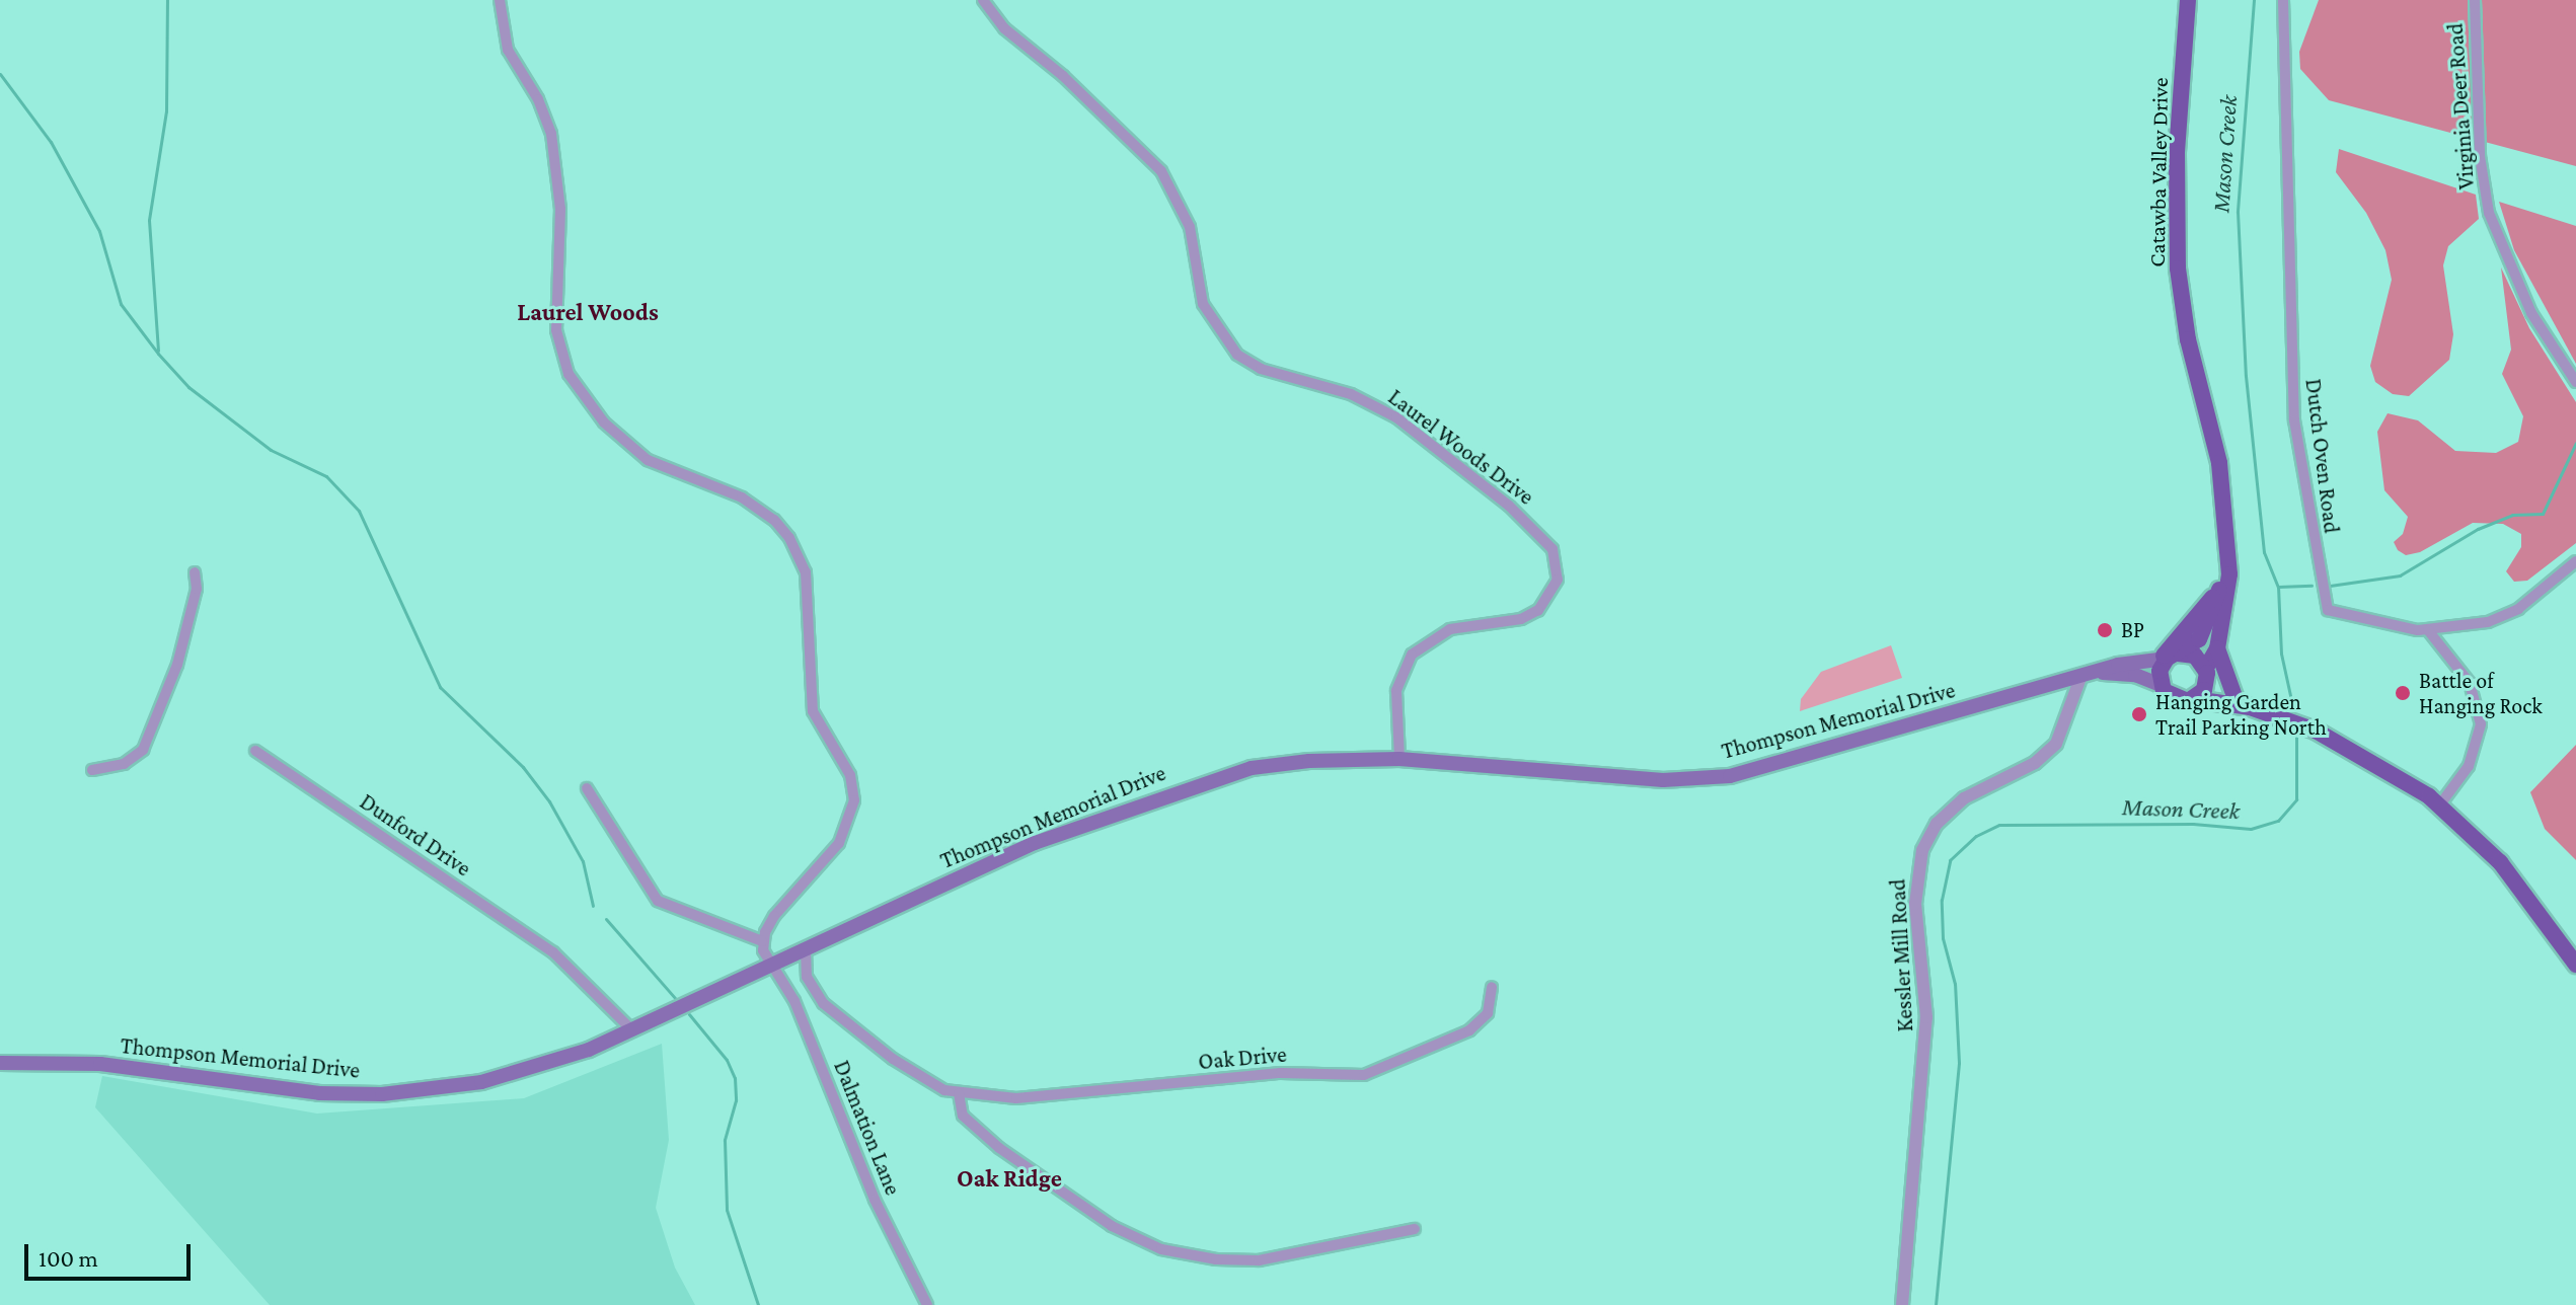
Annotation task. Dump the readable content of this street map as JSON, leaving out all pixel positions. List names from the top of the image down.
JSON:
{
  "streets": {
    "main road": ["Catawba Valley Drive", "Thompson Memorial Drive"],
    "street": [
      "Virginia Deer Road",
      "Laurel Woods Drive",
      "Dutch Oven Road",
      "Dunford Drive",
      "Kessler Mill Road",
      "Oak Drive",
      "Dalmation Lane"
    ]
  },
  "crossings": [
    ["Catawba Valley Drive", "Thompson Memorial Drive"],
    ["Laurel Woods Drive", "Thompson Memorial Drive"],
    ["Thompson Memorial Drive", "Dunford Drive"],
    ["Thompson Memorial Drive", "Kessler Mill Road"],
    ["Thompson Memorial Drive", "Oak Drive"],
    ["Thompson Memorial Drive", "Dalmation Lane"]
  ],
  "districts": ["Laurel Woods", "Oak Ridge"],
  "water": ["Mason Creek"],
  "places": ["BP", "Battle of Hanging Rock", "Hanging Garden Trail Parking North"],
  "scale_bar": "100 m"
}
